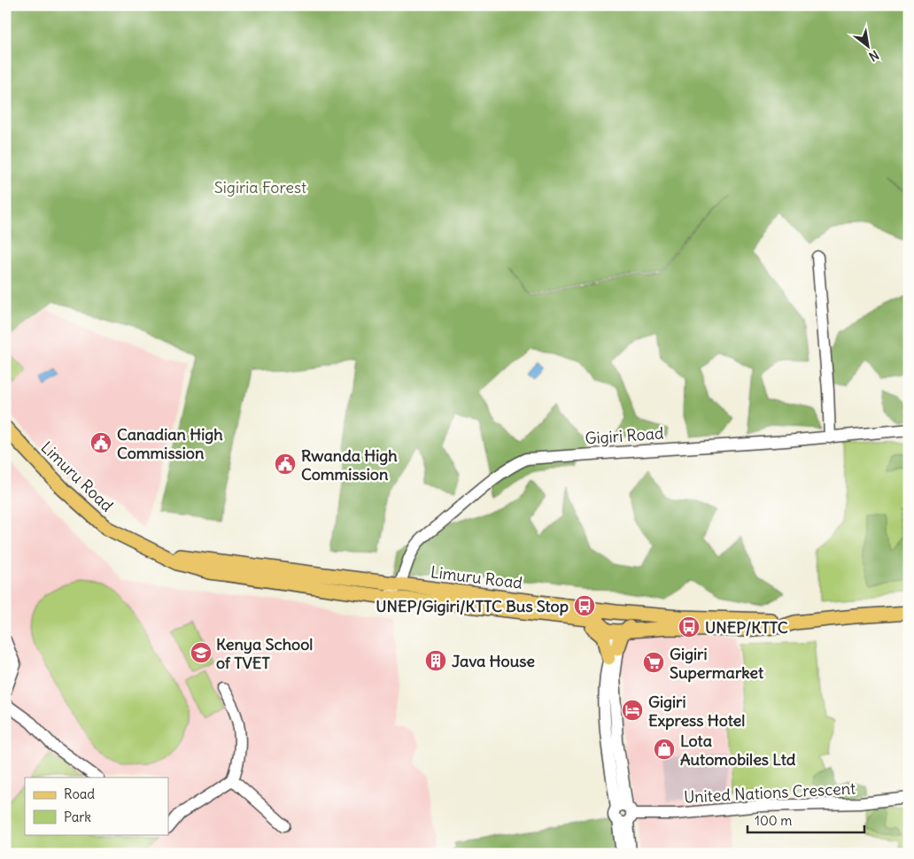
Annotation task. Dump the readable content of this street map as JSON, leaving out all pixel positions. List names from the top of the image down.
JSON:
{
  "streets": {
    "main road": ["Limuru Road"],
    "street": ["Gigiri Road", "United Nations Crescent"]
  },
  "crossings": [
    ["Gigiri Road", "Limuru Road"]
  ],
  "parks": ["Sigiria Forest"],
  "places": {
    "public building": ["Canadian High Commission", "Rwanda High Commission"],
    "bus stop": ["UNEP/Gigiri/KTTC Bus Stop", "UNEP/KTTC"],
    "school or university": ["Kenya School of TVET"],
    "building": ["Java House"],
    "supermarket": ["Gigiri Supermarket"],
    "hotel": ["Gigiri Express Hotel"],
    "shop": ["Lota Automobiles Ltd"]
  },
  "legend": ["Road", "Park"],
  "scale_bar": "100 m",
  "north": "bottom right"
}
